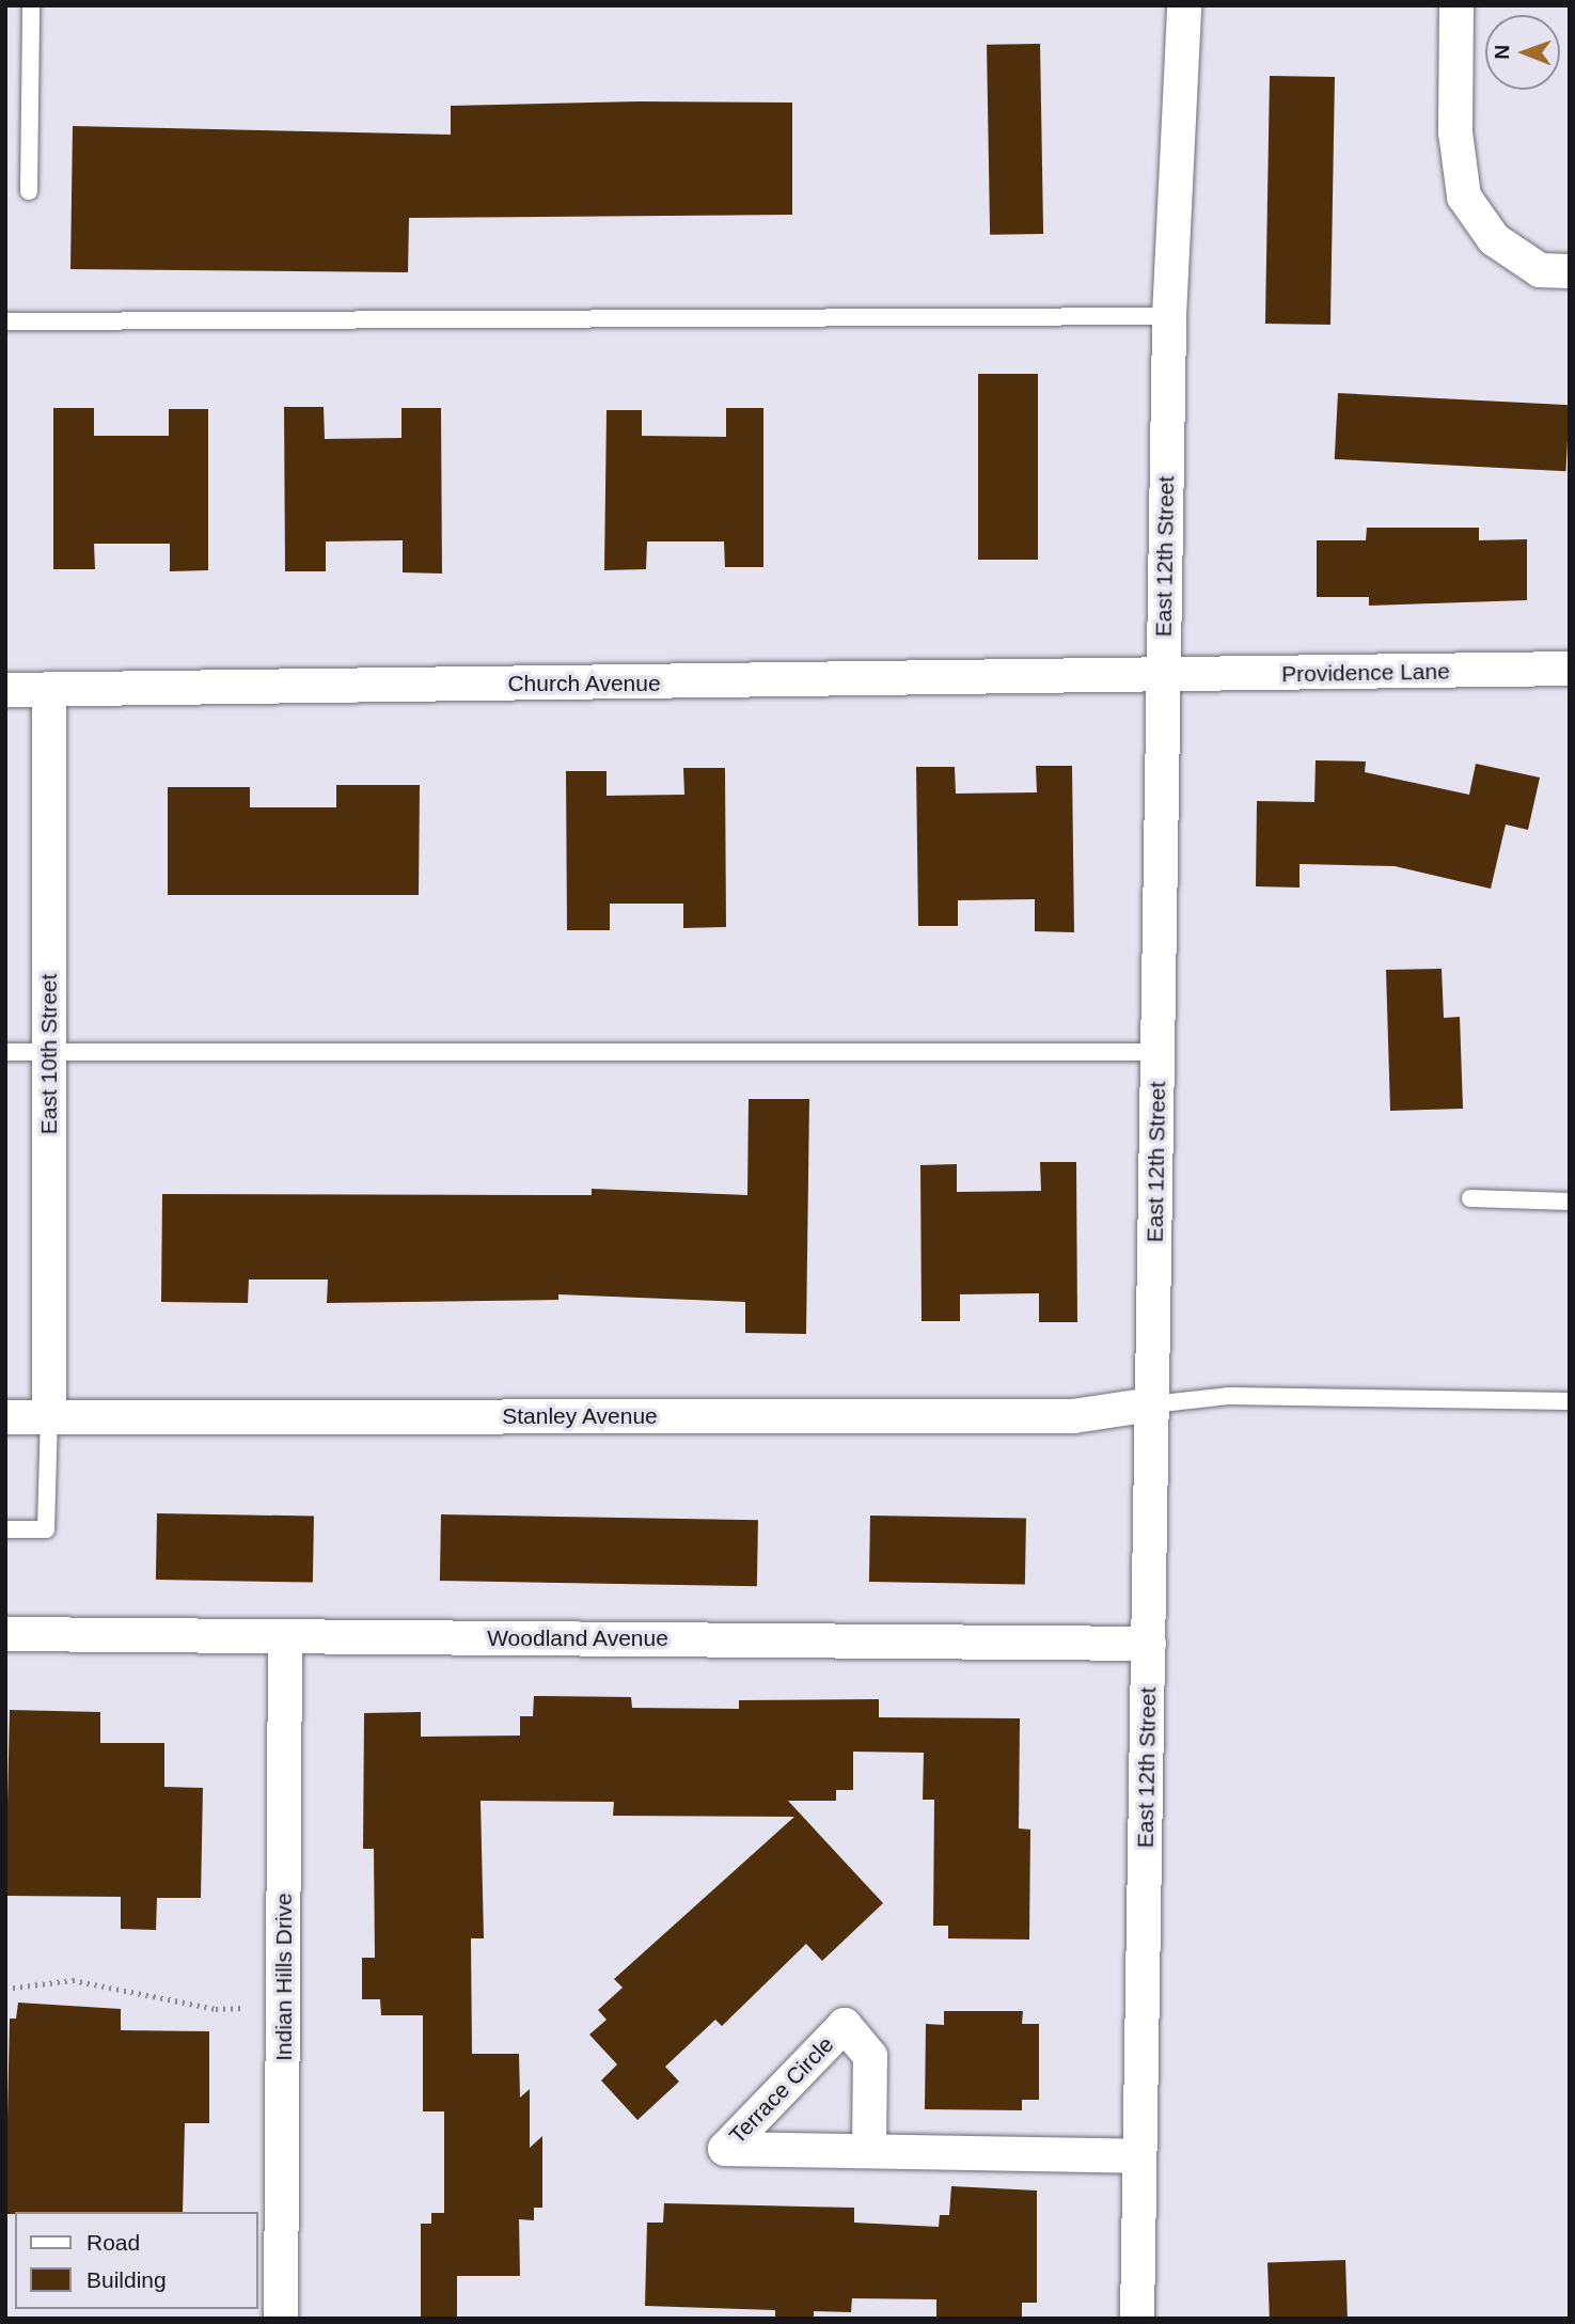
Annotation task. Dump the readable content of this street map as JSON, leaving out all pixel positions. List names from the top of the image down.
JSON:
{
  "streets": {
    "street": [
      "East 12th Street",
      "Providence Lane",
      "Church Avenue",
      "East 10th Street",
      "Stanley Avenue",
      "Woodland Avenue",
      "Indian Hills Drive",
      "Terrace Circle"
    ]
  },
  "crossings": [
    ["East 12th Street", "Providence Lane"],
    ["East 12th Street", "Church Avenue"],
    ["East 12th Street", "Stanley Avenue"],
    ["East 12th Street", "Woodland Avenue"],
    ["East 12th Street", "Terrace Circle"],
    ["Providence Lane", "Church Avenue"],
    ["Church Avenue", "East 10th Street"],
    ["East 10th Street", "Stanley Avenue"],
    ["Woodland Avenue", "Indian Hills Drive"]
  ],
  "legend": ["Road", "Building"],
  "north": "left"
}
